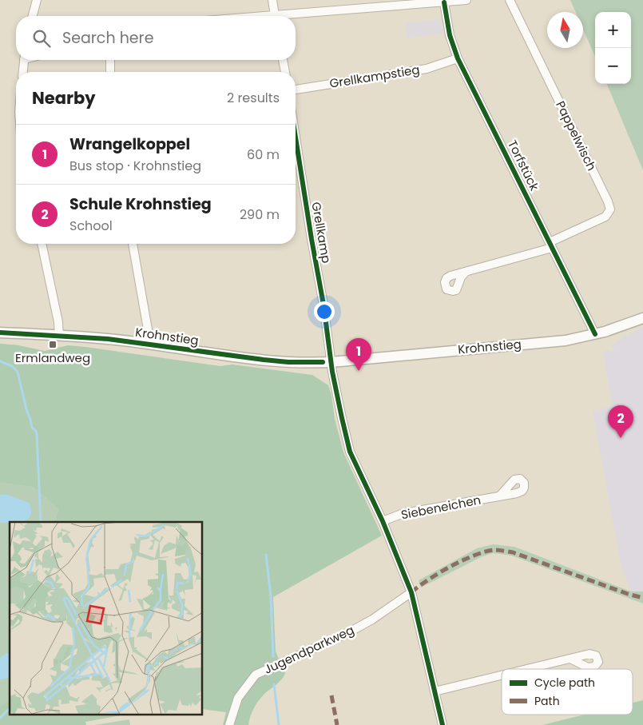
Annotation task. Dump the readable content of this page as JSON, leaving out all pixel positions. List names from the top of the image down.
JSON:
{
  "streets": {
    "main road": ["Krohnstieg"],
    "street": [
      "Grellkampstieg",
      "Pappelwisch",
      "Torfstück",
      "Grellkamp",
      "Siebeneichen",
      "Jugendparkweg"
    ]
  },
  "crossings": [
    ["Grellkampstieg", "Torfstück"],
    ["Pappelwisch", "Torfstück"],
    ["Torfstück", "Krohnstieg"],
    ["Grellkamp", "Krohnstieg"],
    ["Grellkamp", "Siebeneichen"],
    ["Grellkamp", "Jugendparkweg"]
  ],
  "places": {
    "transit": ["Ermlandweg"]
  },
  "legend": ["Cycle path", "Path"],
  "north": "top",
  "page": {
    "map_buttons": ["+", "−"],
    "search": "Search here",
    "heading": ["Nearby", "2 results"],
    "list": [
      {
        "mark": "1",
        "name": "Wrangelkoppel",
        "note": "Bus stop · Krohnstieg",
        "value": "60 m"
      },
      {
        "mark": "2",
        "name": "Schule Krohnstieg",
        "note": "School",
        "value": "290 m"
      }
    ],
    "pins": ["1", "2"]
  }
}
